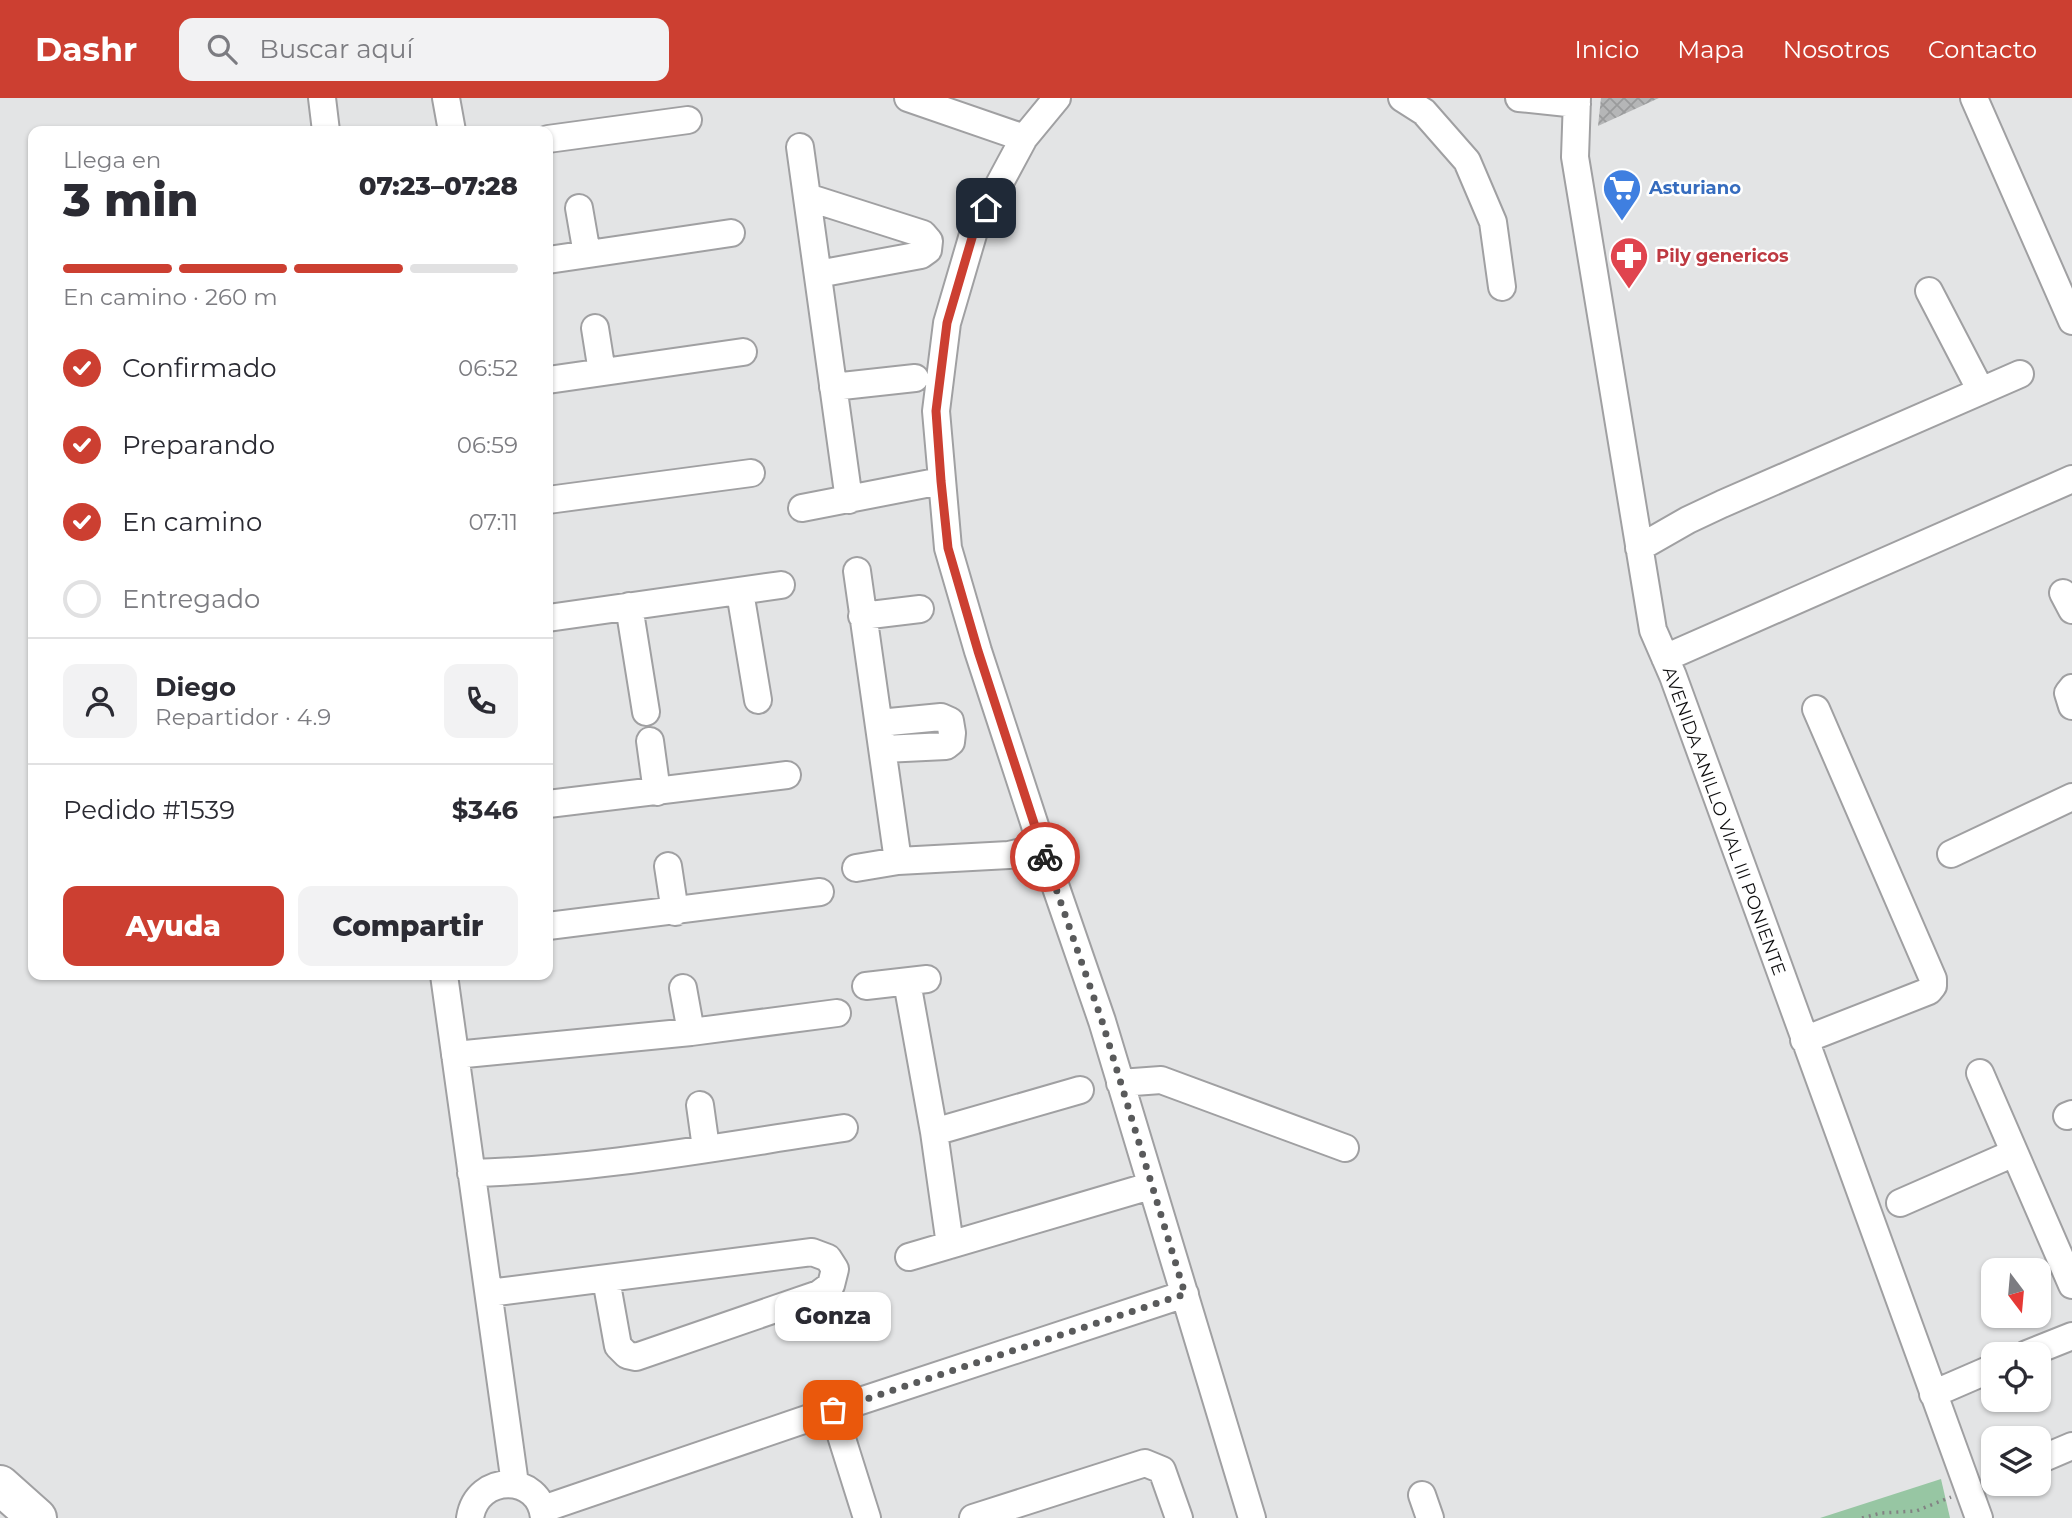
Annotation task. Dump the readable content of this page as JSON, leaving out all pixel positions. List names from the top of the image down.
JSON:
{
  "streets": {
    "street": ["AVENIDA ANILLO VIAL III PONIENTE"]
  },
  "places": {
    "supermarket": ["Asturiano"],
    "pharmacy": ["Pily genericos"],
    "other": ["Gonza"]
  },
  "north": "bottom",
  "page": {
    "header": "Dashr",
    "search": "Buscar aquí",
    "nav": [
      "Inicio",
      "Mapa",
      "Nosotros",
      "Contacto"
    ],
    "heading": ["3 min", "Llega en", "07:23–07:28"],
    "panel": [
      "Diego",
      "Repartidor · 4.9",
      "Pedido #1539",
      "$346"
    ],
    "bar": "En camino · 260 m",
    "list": [
      ["Confirmado", "06:52"],
      ["Preparando", "06:59"],
      ["En camino", "07:11"],
      "Entregado"
    ],
    "buttons": ["Ayuda", "Compartir"],
    "bubble": "Gonza"
  }
}
